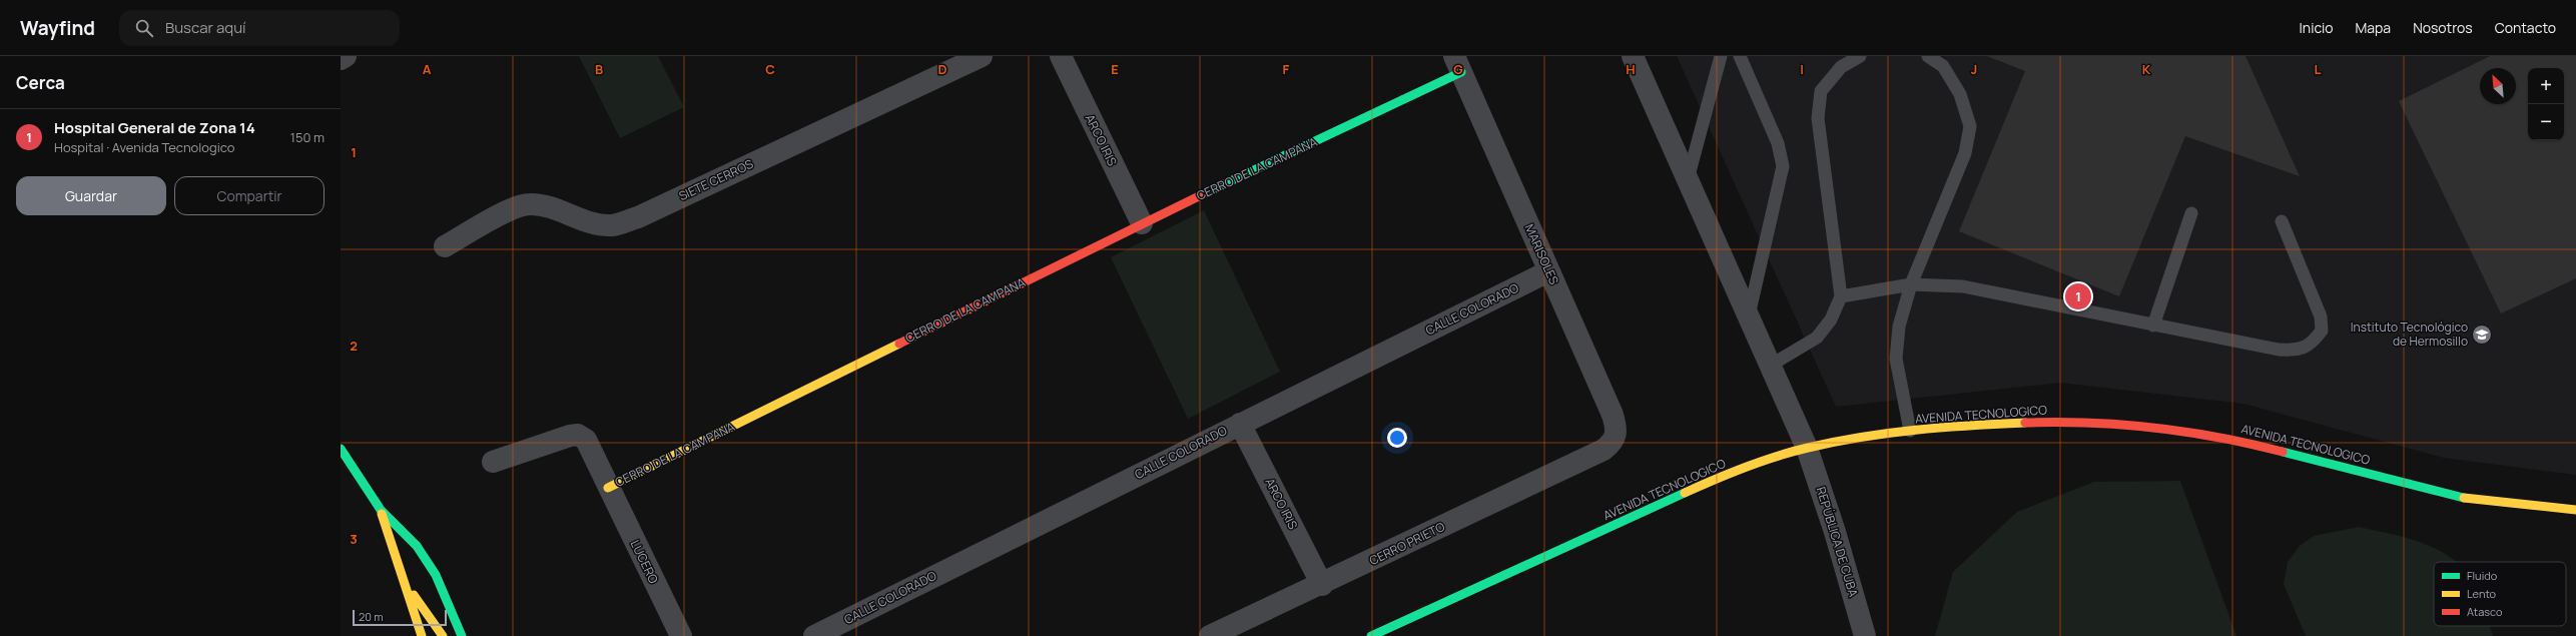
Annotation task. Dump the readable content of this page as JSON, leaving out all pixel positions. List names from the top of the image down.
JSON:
{
  "streets": {
    "street": [
      "ARCO IRIS",
      "CERRO DE LA CAMPANA",
      "SIETE CERROS",
      "MARISOLES",
      "CALLE COLORADO",
      "AVENIDA TECNOLOGICO",
      "REPÚBLICA DE CUBA",
      "CERRO PRIETO",
      "LUCERO"
    ]
  },
  "crossings": [
    ["ARCO IRIS", "CERRO DE LA CAMPANA"],
    ["ARCO IRIS", "CALLE COLORADO"],
    ["ARCO IRIS", "CERRO PRIETO"],
    ["CERRO DE LA CAMPANA", "MARISOLES"],
    ["CERRO DE LA CAMPANA", "LUCERO"],
    ["MARISOLES", "CALLE COLORADO"],
    ["MARISOLES", "CERRO PRIETO"],
    ["AVENIDA TECNOLOGICO", "REPÚBLICA DE CUBA"]
  ],
  "places": {
    "school or university": ["Instituto Tecnológico de Hermosillo"]
  },
  "legend": ["Fluido", "Lento", "Atasco"],
  "scale_bar": "20 m",
  "north": "top left",
  "page": {
    "header": "Wayfind",
    "search": "Buscar aquí",
    "nav": [
      "Inicio",
      "Mapa",
      "Nosotros",
      "Contacto"
    ],
    "heading": "Cerca",
    "map_buttons": ["+", "−"],
    "list": [
      {
        "mark": "1",
        "name": "Hospital General de Zona 14",
        "note": "Hospital · Avenida Tecnologico",
        "value": "150 m"
      }
    ],
    "buttons": ["Guardar", "Compartir"],
    "pins": "1",
    "scale": "20 m"
  },
  "grid": {
    "columns": [
      "A",
      "B",
      "C",
      "D",
      "E",
      "F",
      "G",
      "H",
      "I",
      "J",
      "K",
      "L"
    ],
    "rows": ["1", "2", "3"]
  }
}
